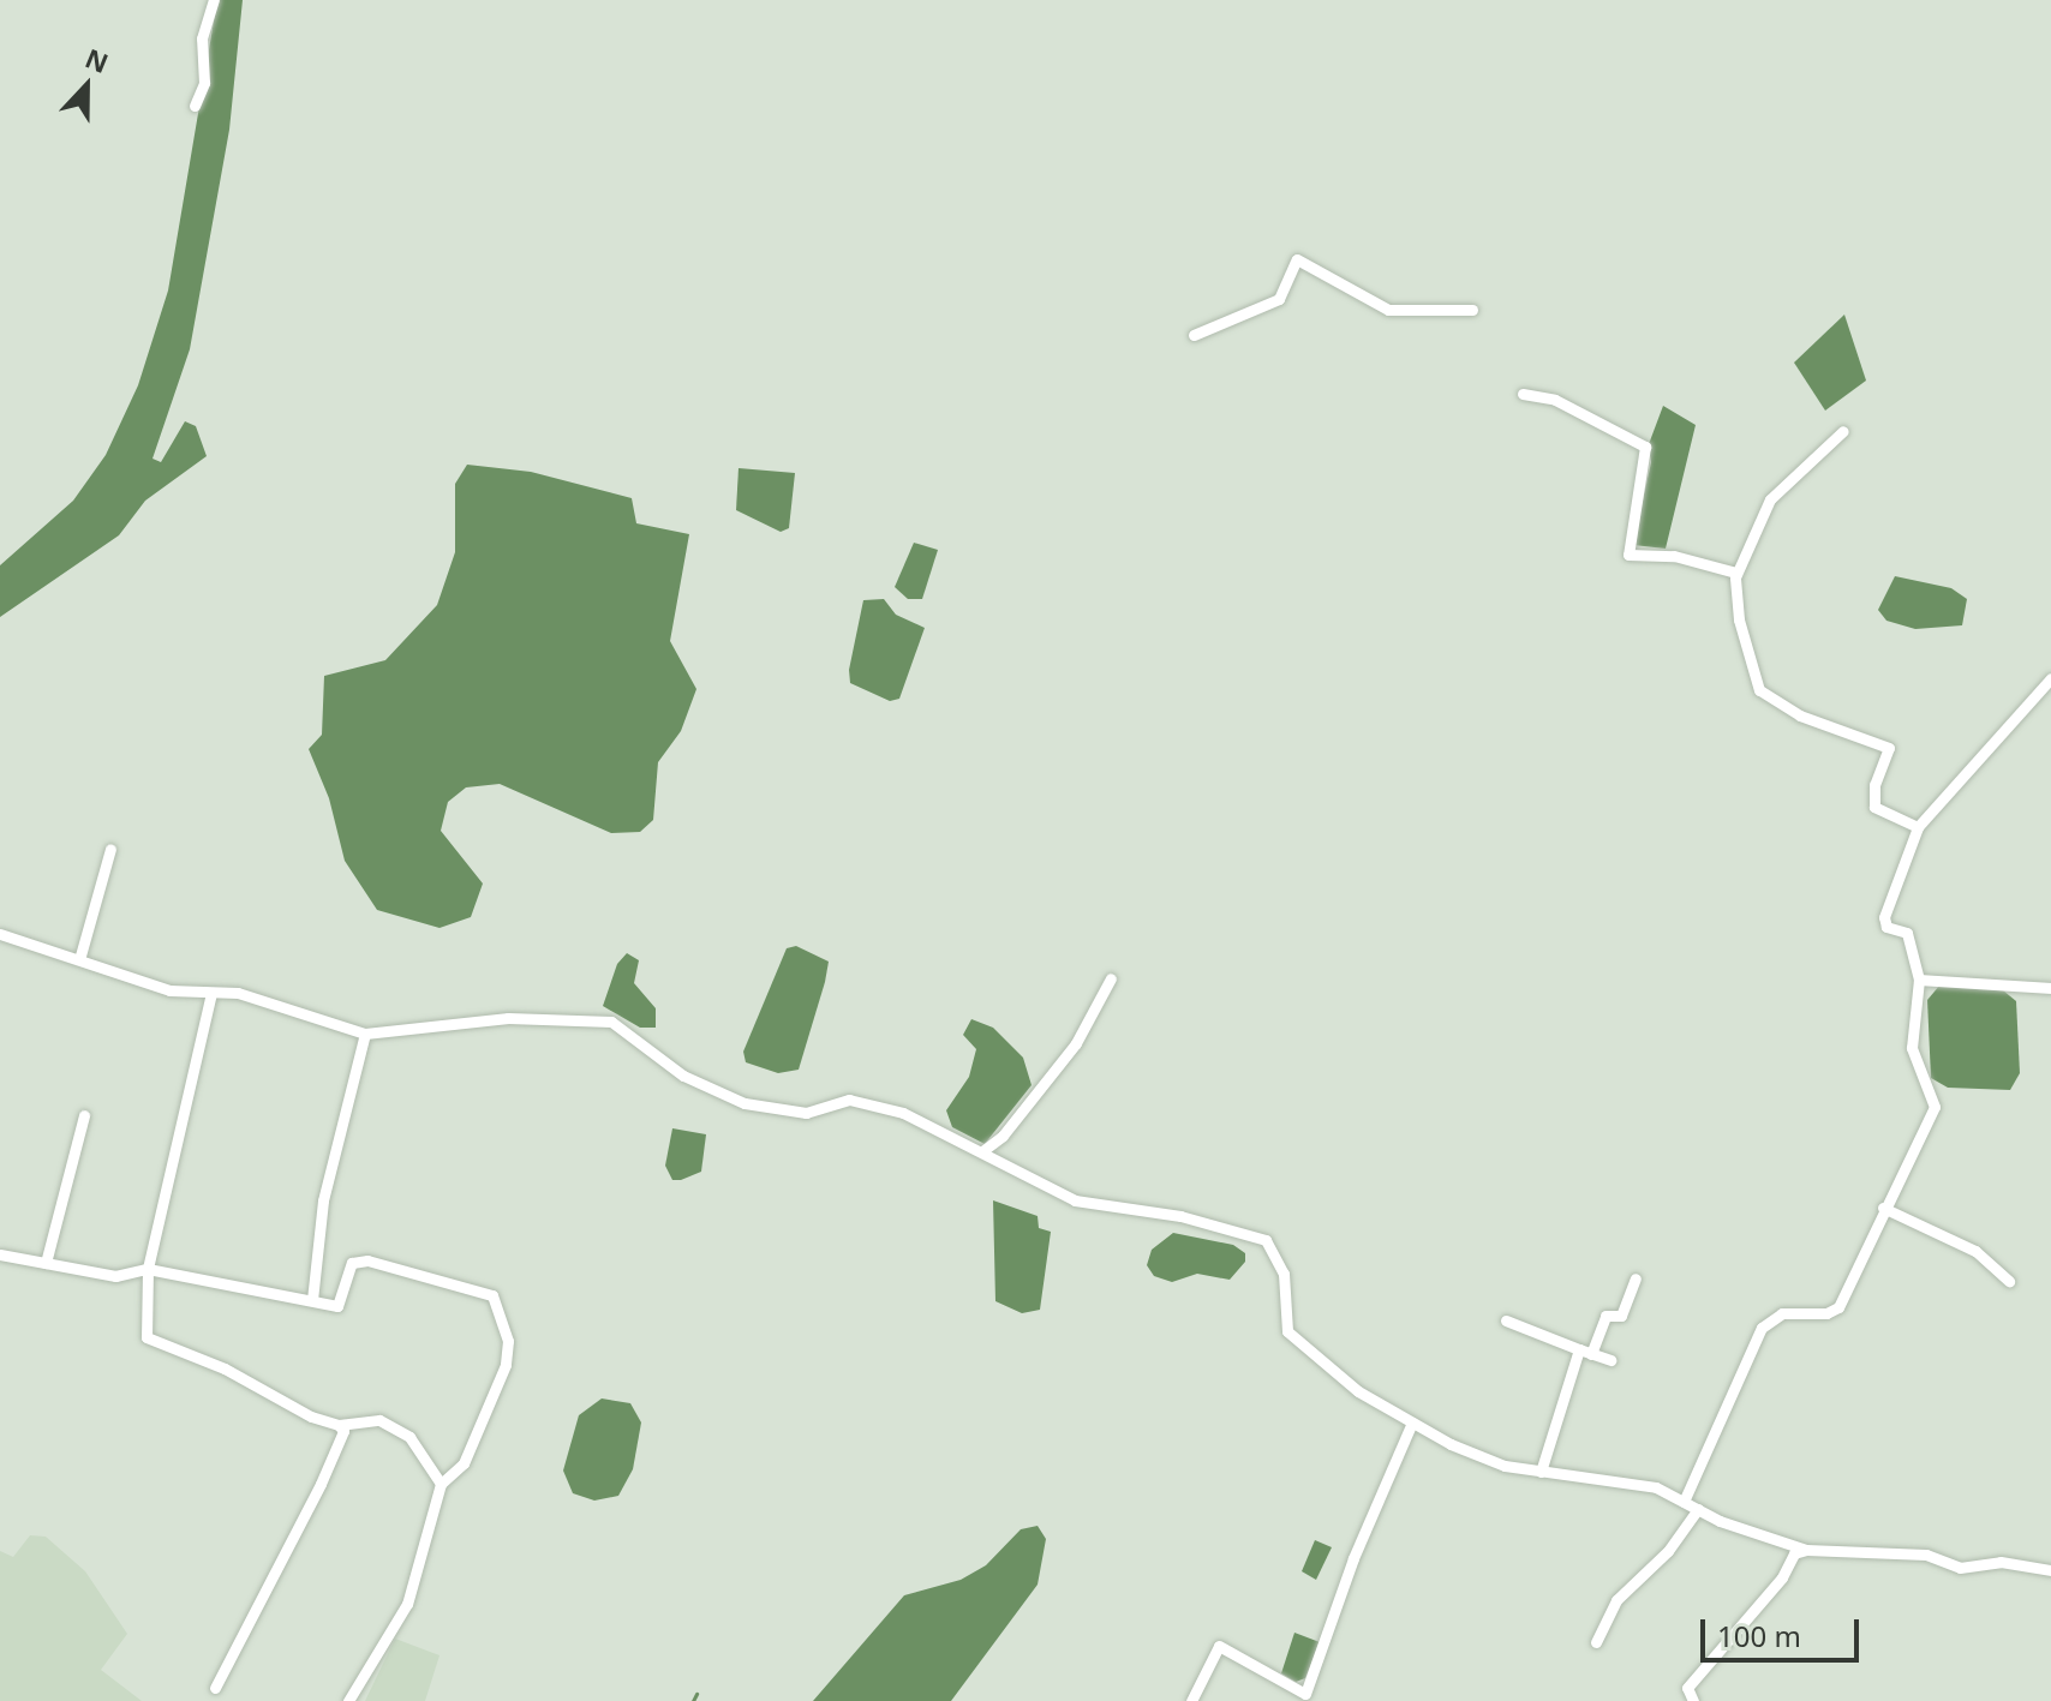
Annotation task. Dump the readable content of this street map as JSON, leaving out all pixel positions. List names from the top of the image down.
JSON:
{
  "scale_bar": "100 m",
  "north": "top"
}
